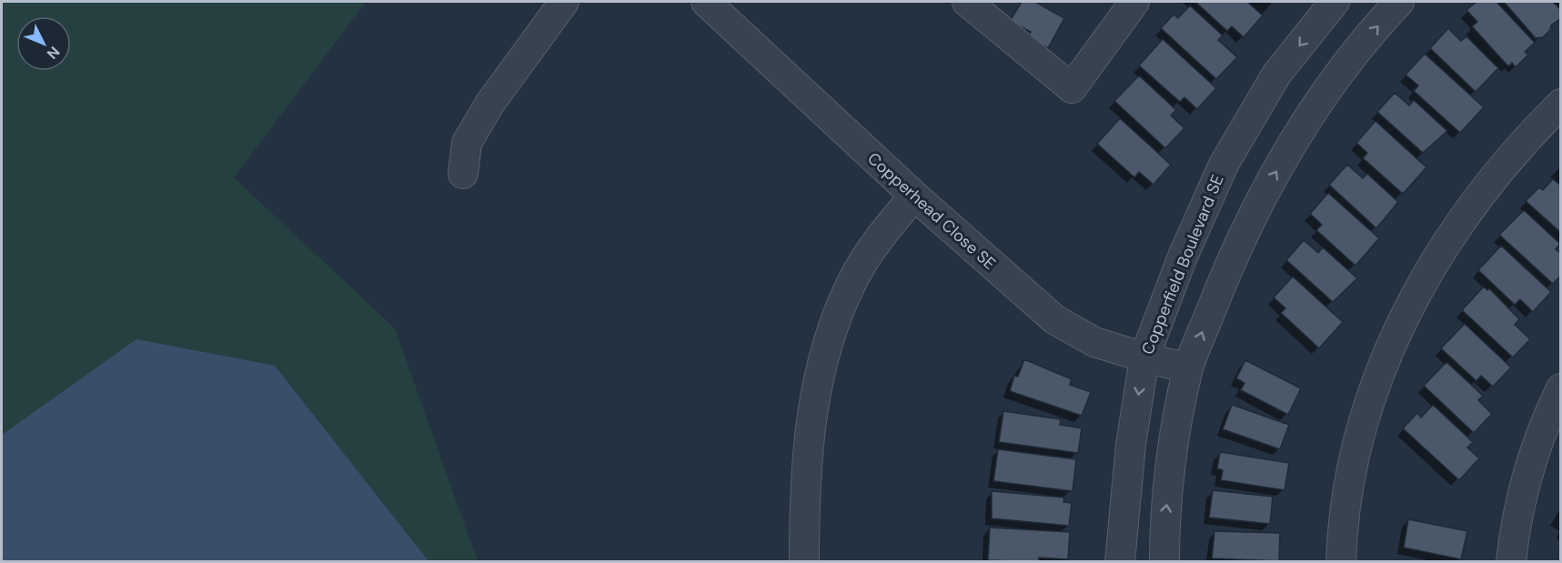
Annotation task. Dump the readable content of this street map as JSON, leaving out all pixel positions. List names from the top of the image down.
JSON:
{
  "streets": {
    "street": ["Copperhead Close SE", "Copperfield Boulevard SE"]
  },
  "crossings": [
    ["Copperhead Close SE", "Copperfield Boulevard SE"]
  ],
  "north": "bottom right"
}
